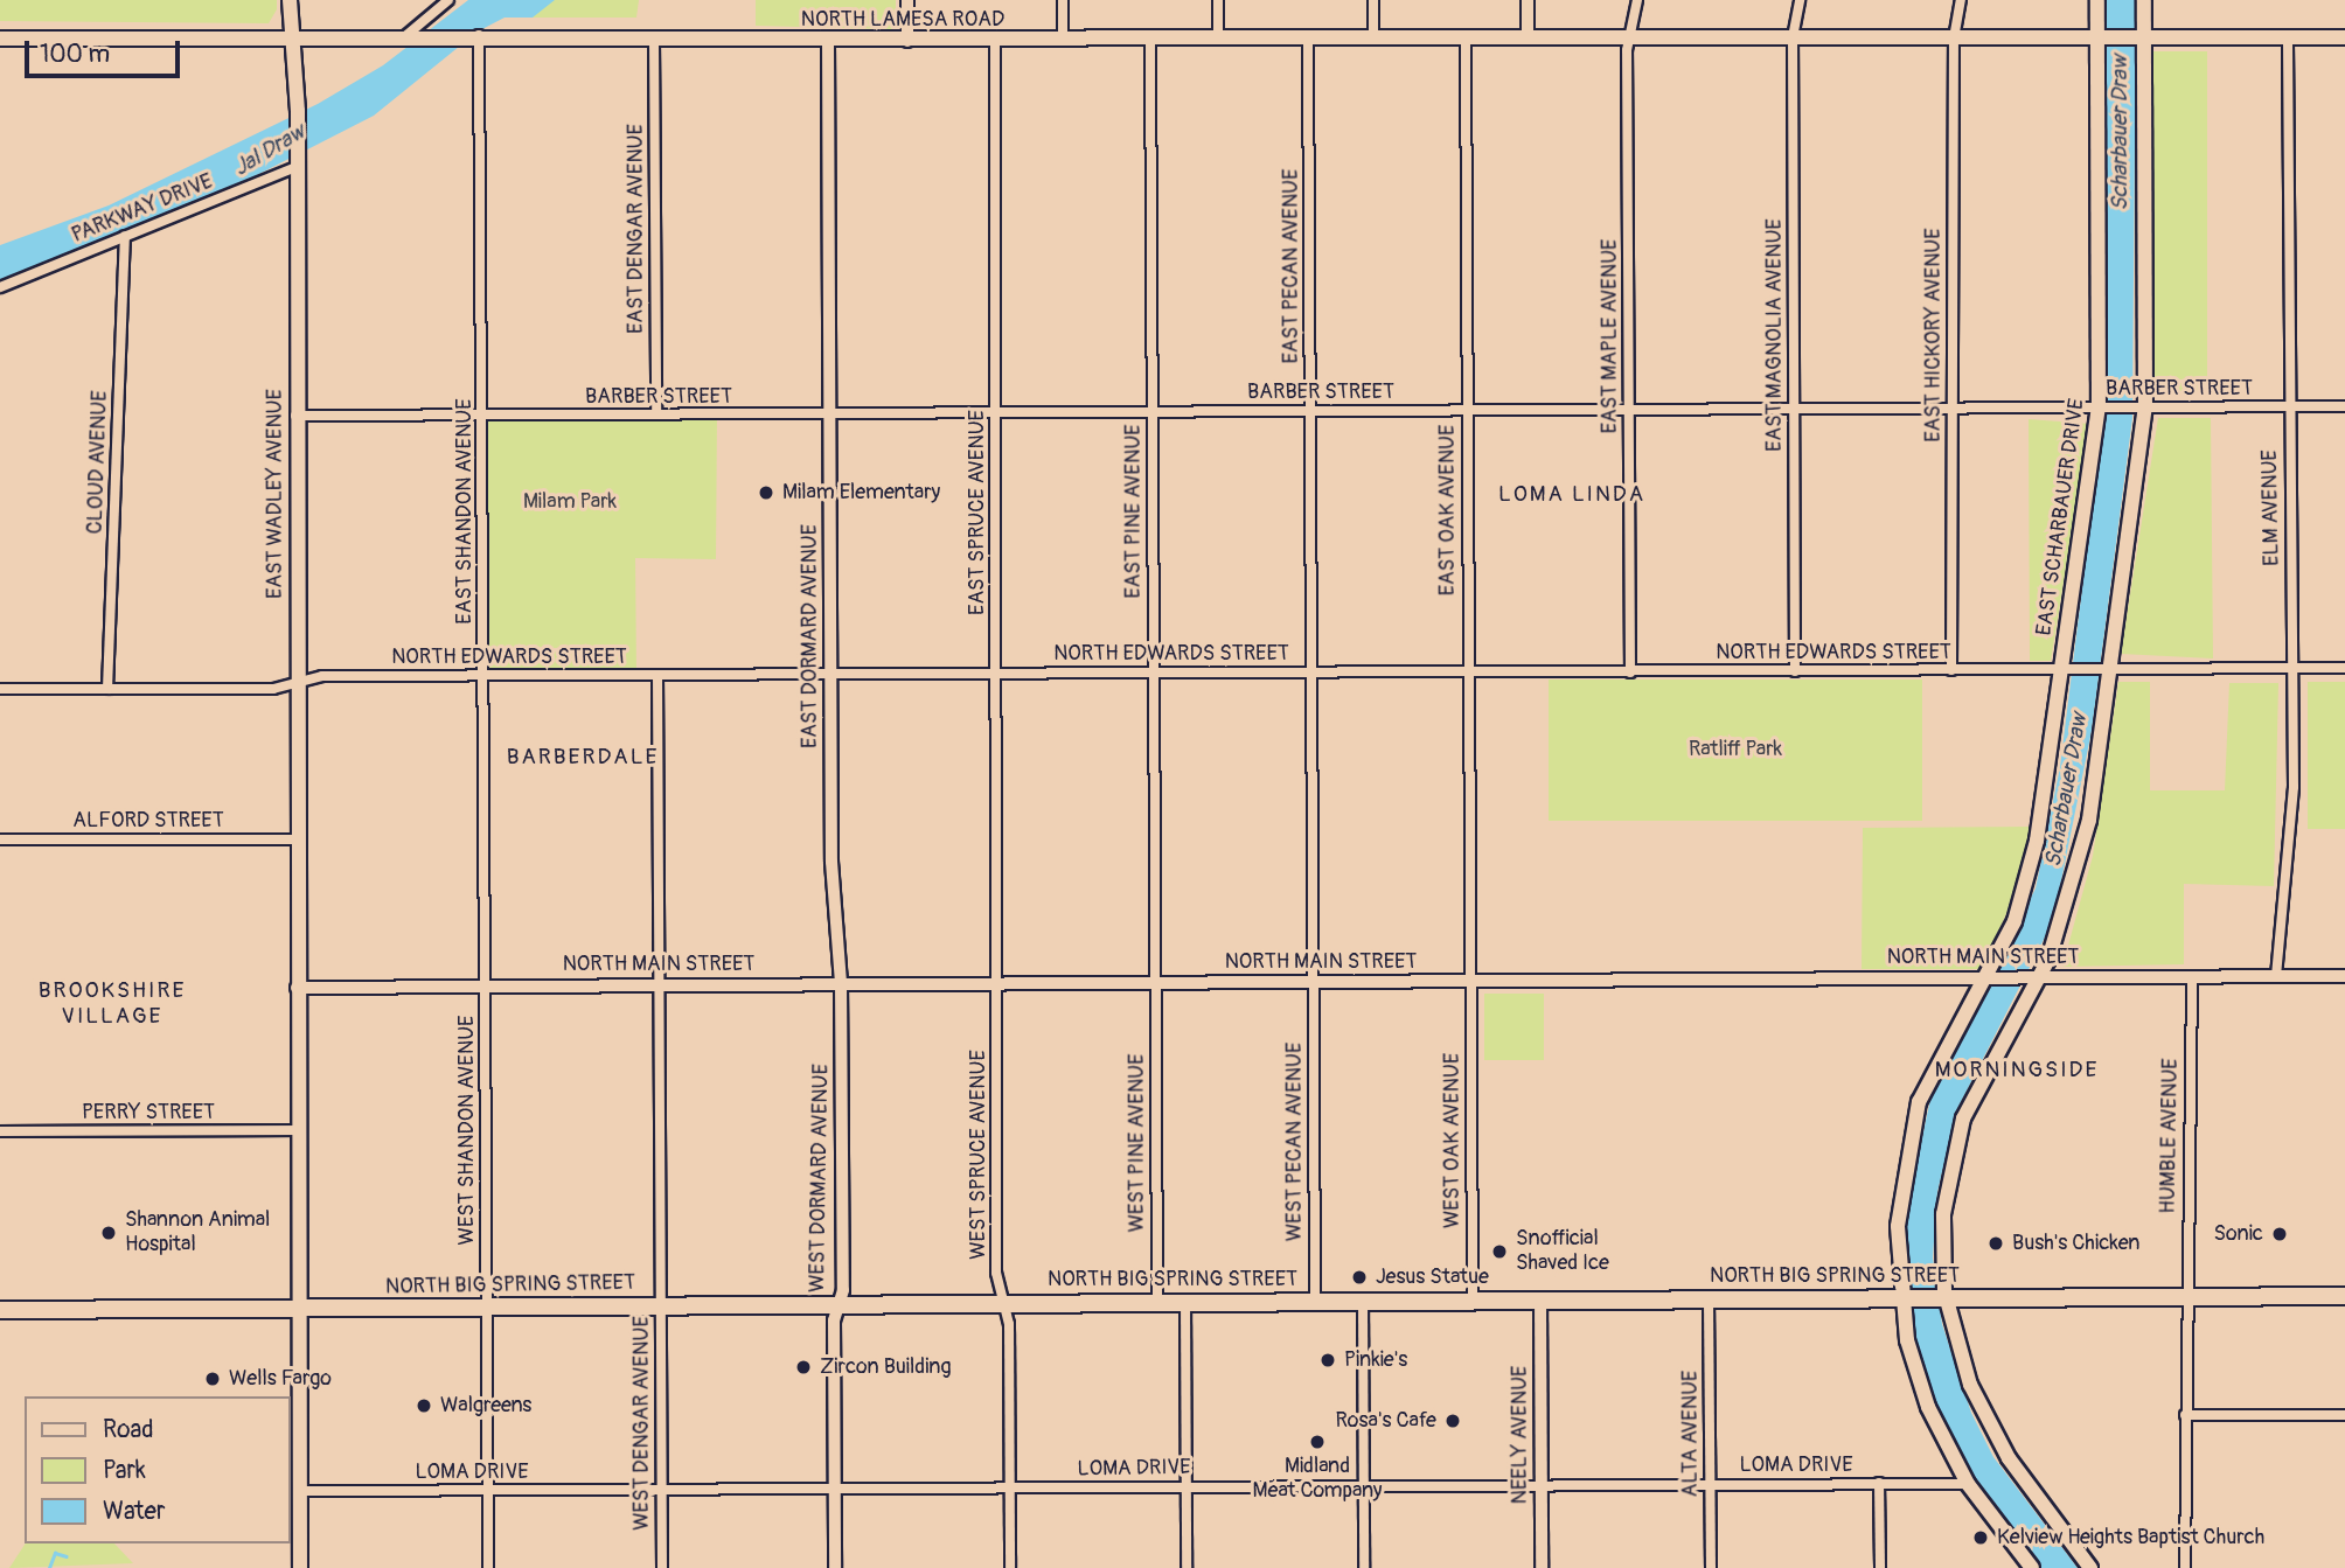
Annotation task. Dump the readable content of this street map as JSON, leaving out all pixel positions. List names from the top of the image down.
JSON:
{
  "streets": {
    "highway": ["NORTH BIG SPRING STREET"],
    "main road": ["NORTH LAMESA ROAD", "EAST WADLEY AVENUE", "EAST SCHARBAUER DRIVE"],
    "street": [
      "PARKWAY DRIVE",
      "EAST DENGAR AVENUE",
      "EAST PECAN AVENUE",
      "EAST MAGNOLIA AVENUE",
      "EAST HICKORY AVENUE",
      "EAST MAPLE AVENUE",
      "BARBER STREET",
      "CLOUD AVENUE",
      "ELM AVENUE",
      "EAST OAK AVENUE",
      "EAST SHANDON AVENUE",
      "EAST PINE AVENUE",
      "EAST SPRUCE AVENUE",
      "EAST DORMARD AVENUE",
      "NORTH EDWARDS STREET",
      "ALFORD STREET",
      "NORTH MAIN STREET",
      "PERRY STREET",
      "WEST SHANDON AVENUE",
      "HUMBLE AVENUE",
      "WEST OAK AVENUE",
      "WEST PECAN AVENUE",
      "WEST PINE AVENUE",
      "WEST SPRUCE AVENUE",
      "WEST DORMARD AVENUE",
      "WEST DENGAR AVENUE",
      "ALTA AVENUE",
      "NEELY AVENUE",
      "LOMA DRIVE"
    ]
  },
  "crossings": [
    ["NORTH LAMESA ROAD", "EAST DENGAR AVENUE"],
    ["NORTH LAMESA ROAD", "EAST PECAN AVENUE"],
    ["NORTH LAMESA ROAD", "EAST MAGNOLIA AVENUE"],
    ["NORTH LAMESA ROAD", "EAST HICKORY AVENUE"],
    ["NORTH LAMESA ROAD", "EAST MAPLE AVENUE"],
    ["NORTH LAMESA ROAD", "EAST WADLEY AVENUE"],
    ["NORTH LAMESA ROAD", "ELM AVENUE"],
    ["NORTH LAMESA ROAD", "EAST OAK AVENUE"],
    ["NORTH LAMESA ROAD", "EAST SHANDON AVENUE"],
    ["NORTH LAMESA ROAD", "EAST PINE AVENUE"],
    ["NORTH LAMESA ROAD", "EAST SPRUCE AVENUE"],
    ["NORTH LAMESA ROAD", "EAST SCHARBAUER DRIVE"],
    ["NORTH LAMESA ROAD", "EAST DORMARD AVENUE"],
    ["PARKWAY DRIVE", "CLOUD AVENUE"],
    ["PARKWAY DRIVE", "EAST WADLEY AVENUE"],
    ["EAST DENGAR AVENUE", "BARBER STREET"],
    ["EAST PECAN AVENUE", "BARBER STREET"],
    ["EAST PECAN AVENUE", "NORTH EDWARDS STREET"],
    ["EAST PECAN AVENUE", "NORTH MAIN STREET"],
    ["EAST PECAN AVENUE", "WEST PECAN AVENUE"],
    ["EAST MAGNOLIA AVENUE", "BARBER STREET"],
    ["EAST MAGNOLIA AVENUE", "NORTH EDWARDS STREET"],
    ["EAST HICKORY AVENUE", "BARBER STREET"],
    ["EAST HICKORY AVENUE", "NORTH EDWARDS STREET"],
    ["EAST MAPLE AVENUE", "BARBER STREET"],
    ["EAST MAPLE AVENUE", "NORTH EDWARDS STREET"],
    ["BARBER STREET", "EAST WADLEY AVENUE"],
    ["BARBER STREET", "ELM AVENUE"],
    ["BARBER STREET", "EAST OAK AVENUE"],
    ["BARBER STREET", "EAST SHANDON AVENUE"],
    ["BARBER STREET", "EAST PINE AVENUE"],
    ["BARBER STREET", "EAST SPRUCE AVENUE"],
    ["BARBER STREET", "EAST SCHARBAUER DRIVE"],
    ["BARBER STREET", "EAST DORMARD AVENUE"],
    ["CLOUD AVENUE", "NORTH EDWARDS STREET"],
    ["EAST WADLEY AVENUE", "NORTH EDWARDS STREET"],
    ["EAST WADLEY AVENUE", "ALFORD STREET"],
    ["EAST WADLEY AVENUE", "NORTH MAIN STREET"],
    ["EAST WADLEY AVENUE", "PERRY STREET"],
    ["EAST WADLEY AVENUE", "NORTH BIG SPRING STREET"],
    ["EAST WADLEY AVENUE", "LOMA DRIVE"],
    ["ELM AVENUE", "NORTH EDWARDS STREET"],
    ["ELM AVENUE", "NORTH MAIN STREET"],
    ["EAST OAK AVENUE", "NORTH EDWARDS STREET"],
    ["EAST OAK AVENUE", "NORTH MAIN STREET"],
    ["EAST OAK AVENUE", "WEST OAK AVENUE"],
    ["EAST SHANDON AVENUE", "NORTH EDWARDS STREET"],
    ["EAST SHANDON AVENUE", "NORTH MAIN STREET"],
    ["EAST SHANDON AVENUE", "WEST SHANDON AVENUE"],
    ["EAST PINE AVENUE", "NORTH EDWARDS STREET"],
    ["EAST PINE AVENUE", "NORTH MAIN STREET"],
    ["EAST PINE AVENUE", "WEST PINE AVENUE"],
    ["EAST SPRUCE AVENUE", "NORTH EDWARDS STREET"],
    ["EAST SPRUCE AVENUE", "NORTH MAIN STREET"],
    ["EAST SPRUCE AVENUE", "WEST SPRUCE AVENUE"],
    ["EAST SCHARBAUER DRIVE", "NORTH EDWARDS STREET"],
    ["EAST SCHARBAUER DRIVE", "NORTH MAIN STREET"],
    ["EAST SCHARBAUER DRIVE", "NORTH BIG SPRING STREET"],
    ["EAST SCHARBAUER DRIVE", "LOMA DRIVE"],
    ["EAST DORMARD AVENUE", "NORTH EDWARDS STREET"],
    ["EAST DORMARD AVENUE", "NORTH MAIN STREET"],
    ["EAST DORMARD AVENUE", "WEST DORMARD AVENUE"],
    ["NORTH MAIN STREET", "WEST SHANDON AVENUE"],
    ["NORTH MAIN STREET", "HUMBLE AVENUE"],
    ["NORTH MAIN STREET", "WEST OAK AVENUE"],
    ["NORTH MAIN STREET", "WEST PECAN AVENUE"],
    ["NORTH MAIN STREET", "WEST PINE AVENUE"],
    ["NORTH MAIN STREET", "WEST SPRUCE AVENUE"],
    ["NORTH MAIN STREET", "WEST DORMARD AVENUE"],
    ["NORTH MAIN STREET", "WEST DENGAR AVENUE"],
    ["WEST SHANDON AVENUE", "NORTH BIG SPRING STREET"],
    ["WEST SHANDON AVENUE", "LOMA DRIVE"],
    ["HUMBLE AVENUE", "NORTH BIG SPRING STREET"],
    ["WEST OAK AVENUE", "NORTH BIG SPRING STREET"],
    ["WEST PECAN AVENUE", "NORTH BIG SPRING STREET"],
    ["WEST PINE AVENUE", "NORTH BIG SPRING STREET"],
    ["WEST SPRUCE AVENUE", "NORTH BIG SPRING STREET"],
    ["WEST SPRUCE AVENUE", "LOMA DRIVE"],
    ["WEST DORMARD AVENUE", "NORTH BIG SPRING STREET"],
    ["WEST DORMARD AVENUE", "LOMA DRIVE"],
    ["NORTH BIG SPRING STREET", "WEST DENGAR AVENUE"],
    ["NORTH BIG SPRING STREET", "ALTA AVENUE"],
    ["NORTH BIG SPRING STREET", "NEELY AVENUE"],
    ["WEST DENGAR AVENUE", "LOMA DRIVE"],
    ["ALTA AVENUE", "LOMA DRIVE"],
    ["NEELY AVENUE", "LOMA DRIVE"]
  ],
  "districts": [
    "LOMA LINDA",
    "BARBERDALE",
    "BROOKSHIRE VILLAGE",
    "MORNINGSIDE"
  ],
  "water": ["Scharbauer Draw", "Jal Draw"],
  "parks": ["Milam Park", "Ratliff Park"],
  "places": [
    "Milam Elementary",
    "Shannon Animal Hospital",
    "Sonic",
    "Bush's Chicken",
    "Snofficial Shaved Ice",
    "Jesus Statue",
    "Pinkie's",
    "Zircon Building",
    "Wells Fargo",
    "Walgreens",
    "Rosa's Cafe",
    "Midland Meat Company",
    "Kelview Heights Baptist Church"
  ],
  "legend": ["Road", "Park", "Water"],
  "scale_bar": "100 m"
}
